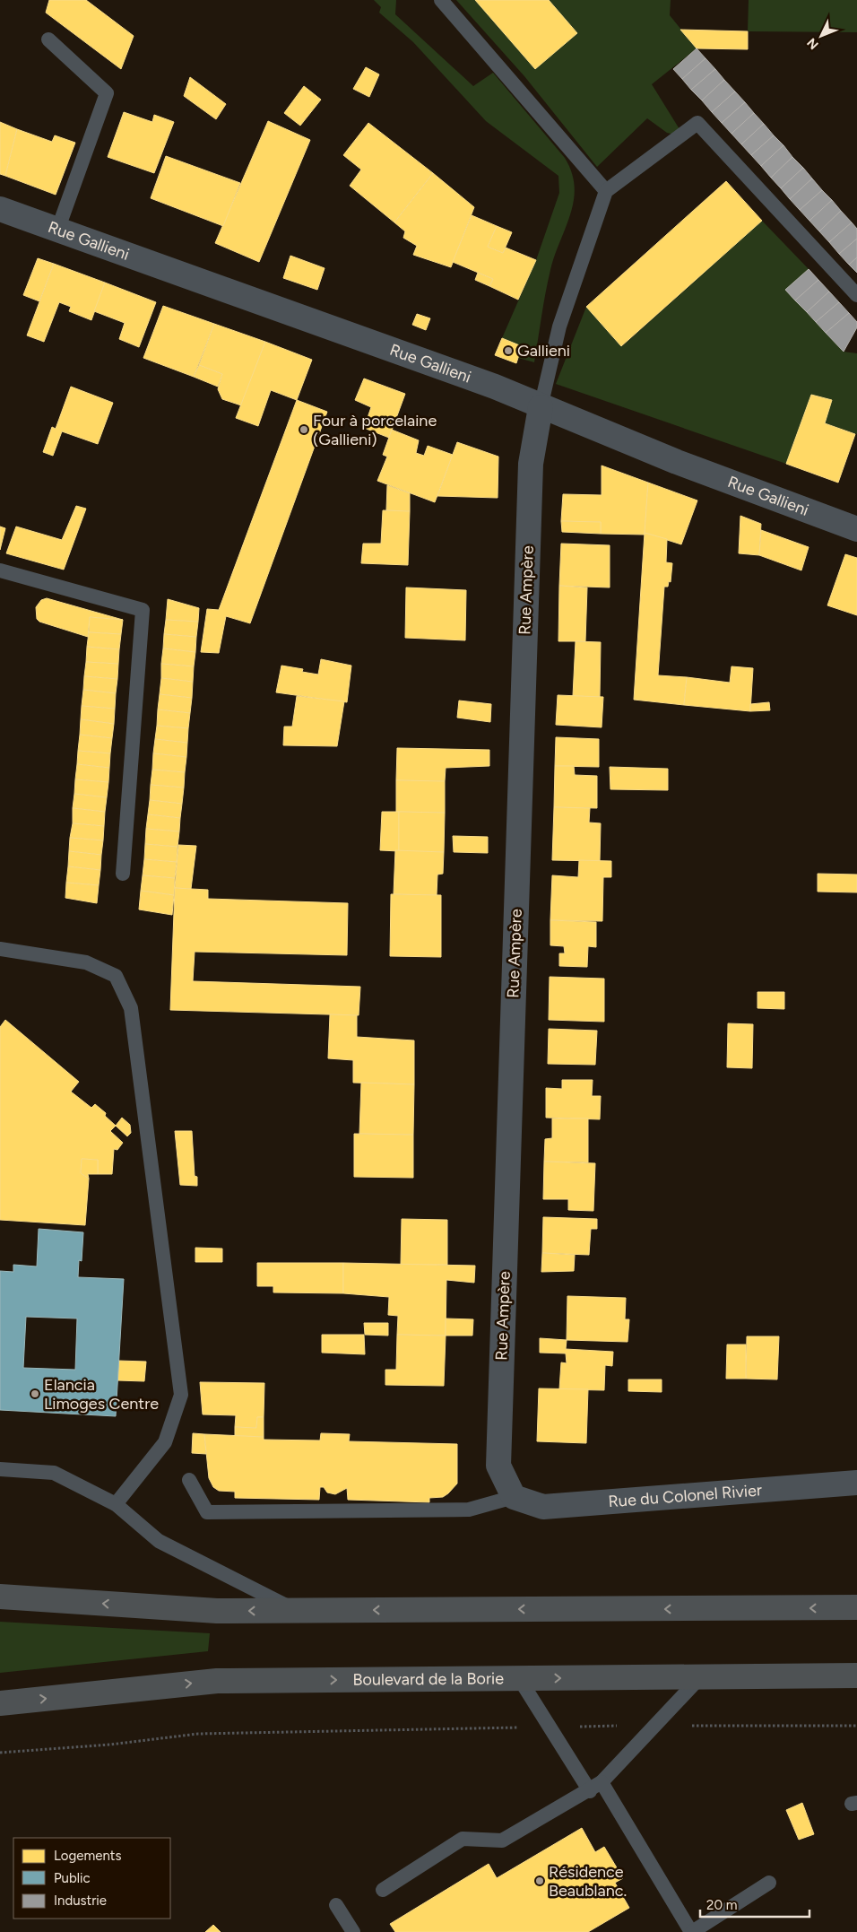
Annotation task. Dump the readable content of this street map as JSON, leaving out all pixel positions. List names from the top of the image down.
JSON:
{
  "streets": {
    "main road": ["Boulevard de la Borie"],
    "street": ["Rue Gallieni", "Rue Ampère", "Rue du Colonel Rivier"]
  },
  "crossings": [
    ["Rue Gallieni", "Rue Ampère"],
    ["Rue Ampère", "Rue du Colonel Rivier"]
  ],
  "places": [
    "Gallieni",
    "Four à porcelaine (Gallieni)",
    "Elancia Limoges Centre",
    "Résidence Beaublanc."
  ],
  "legend": ["Logements", "Public", "Industrie"],
  "scale_bar": "20 m",
  "north": "bottom left"
}
